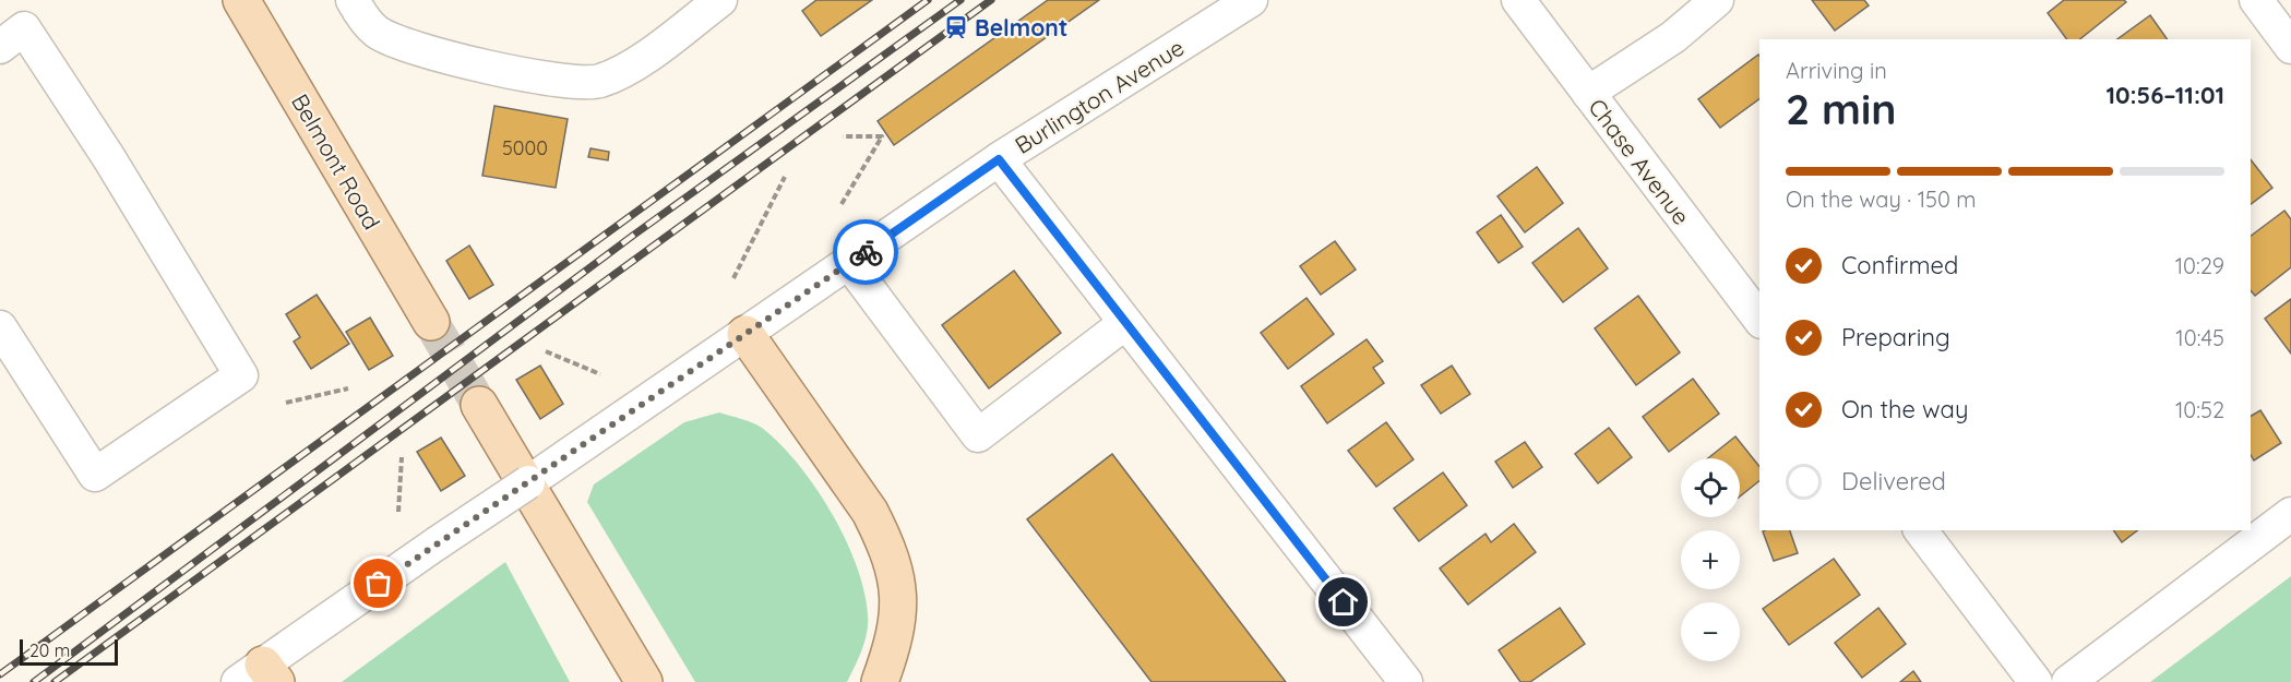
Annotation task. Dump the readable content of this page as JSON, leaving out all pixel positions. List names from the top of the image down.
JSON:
{
  "streets": {
    "main road": ["Belmont Road"],
    "street": ["Burlington Avenue", "Chase Avenue"]
  },
  "places": {
    "station": ["Belmont"]
  },
  "house_numbers": ["5000"],
  "scale_bar": "20 m",
  "page": {
    "heading": ["2 min", "Arriving in", "10:56–11:01"],
    "bar": "On the way · 150 m",
    "list": [
      ["Confirmed", "10:29"],
      ["Preparing", "10:45"],
      ["On the way", "10:52"],
      "Delivered"
    ],
    "map_buttons": ["+", "−"],
    "scale": "20 m"
  }
}
